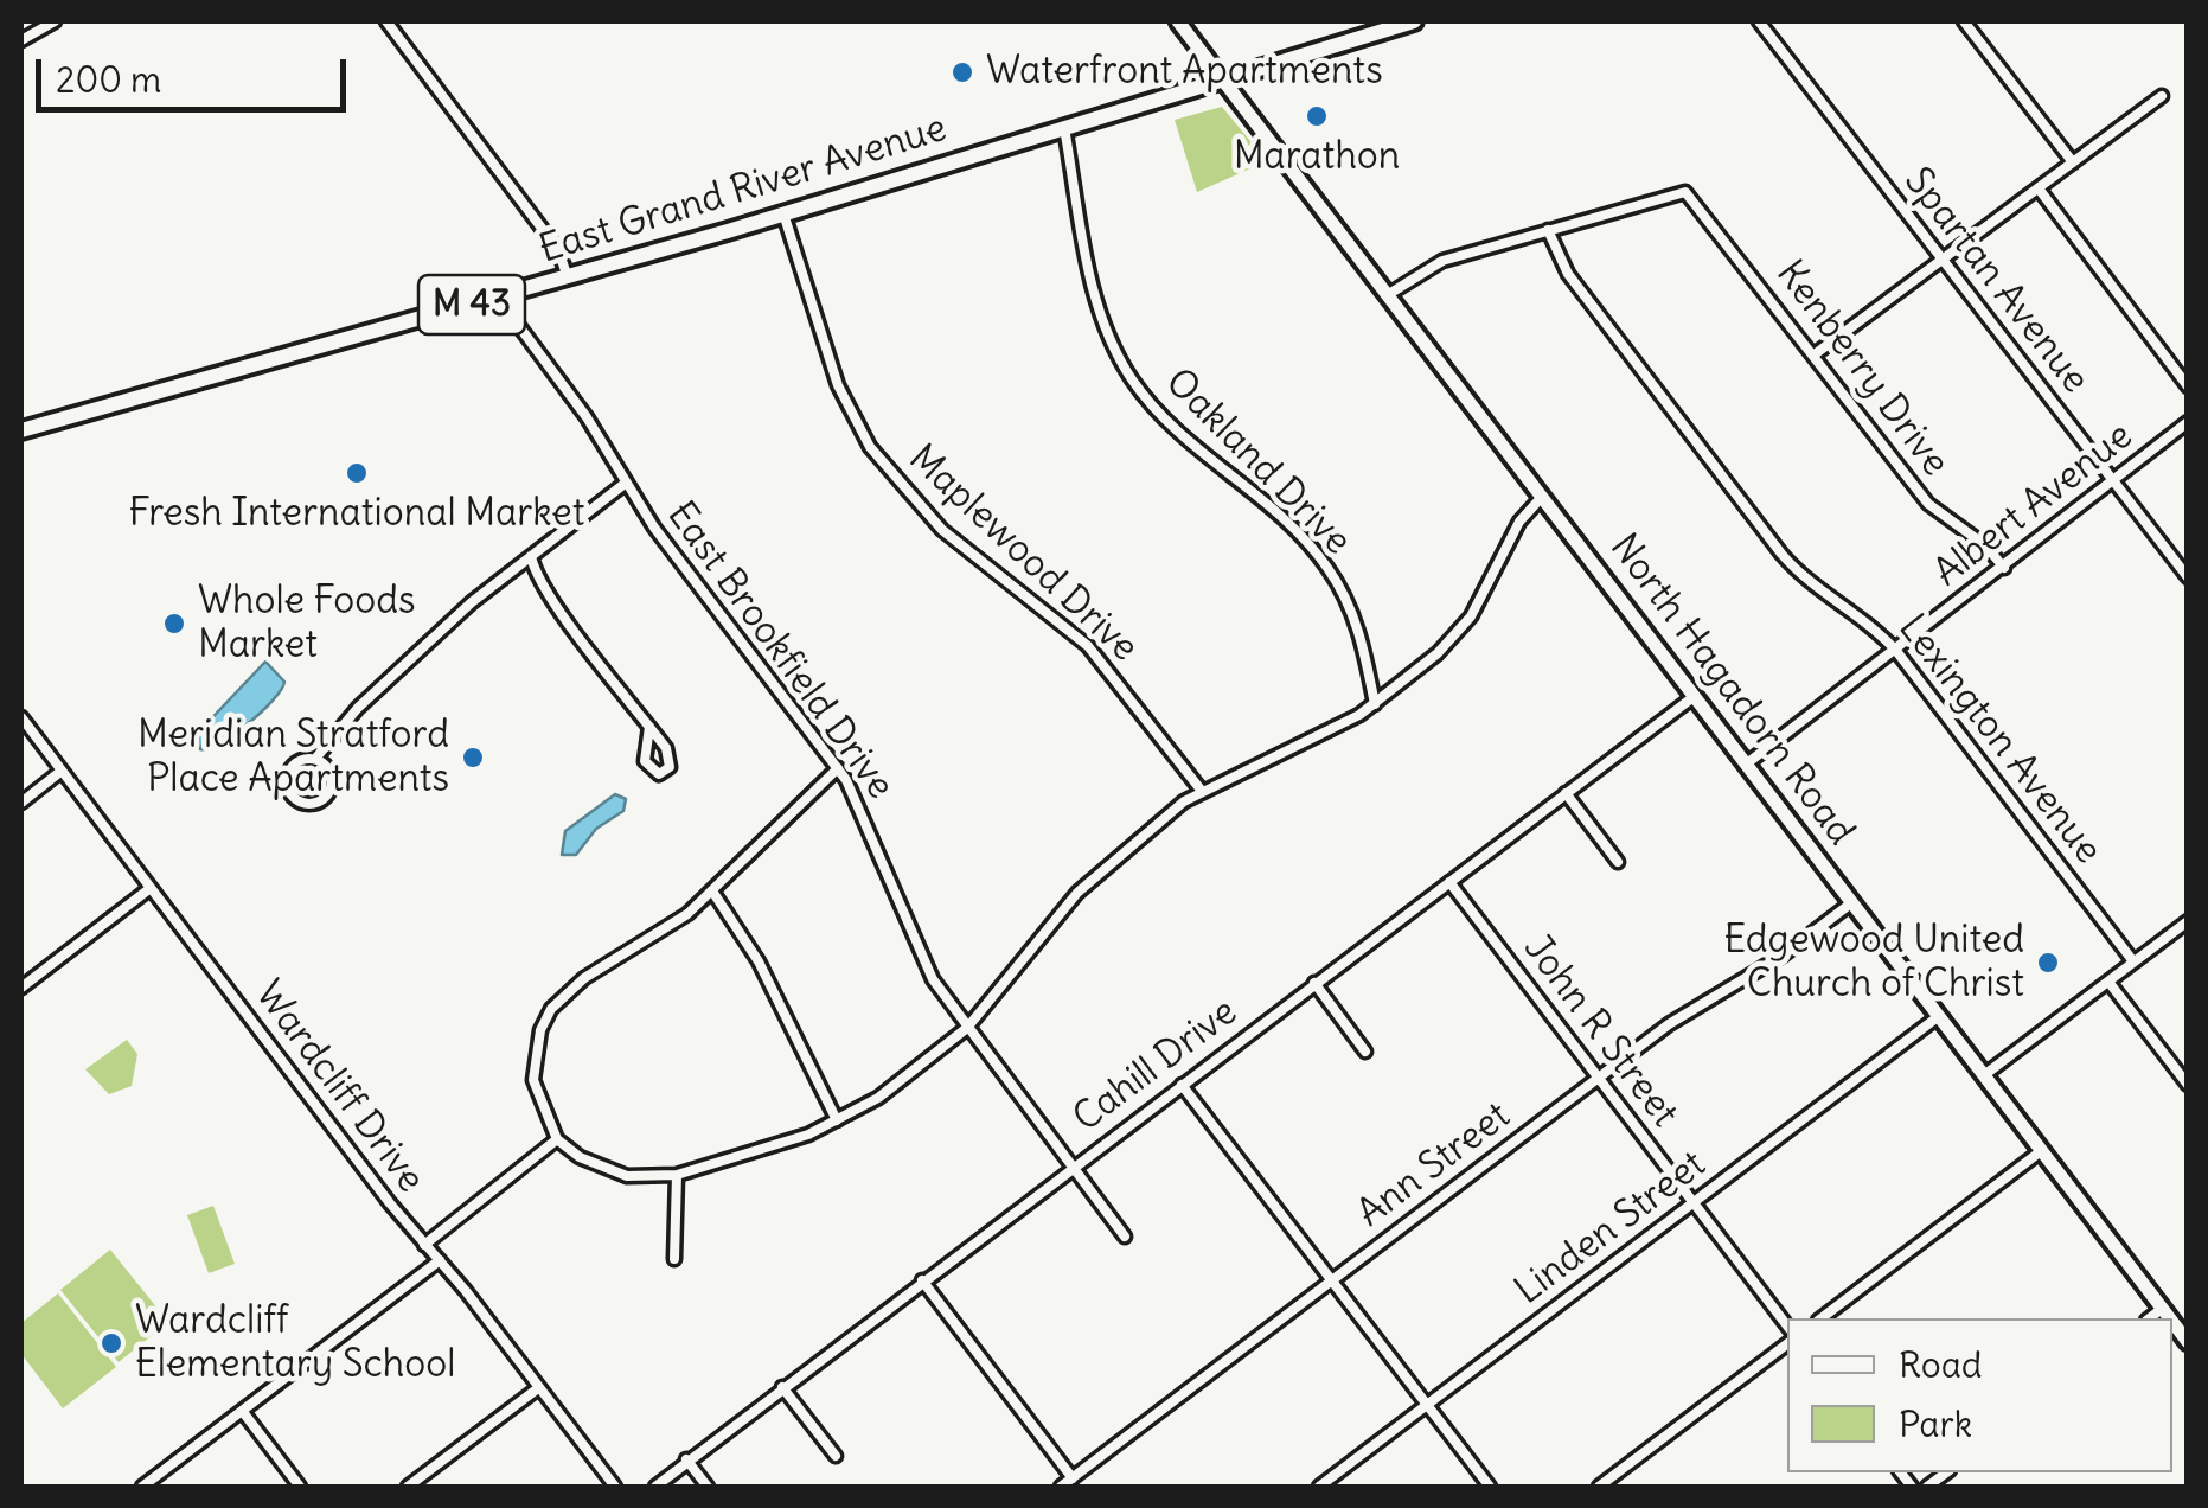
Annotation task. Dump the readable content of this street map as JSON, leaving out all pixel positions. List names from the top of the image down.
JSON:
{
  "streets": {
    "main road": ["East Grand River Avenue", "M 43"],
    "street": [
      "Spartan Avenue",
      "Kenberry Drive",
      "Oakland Drive",
      "Albert Avenue",
      "Maplewood Drive",
      "East Brookfield Drive",
      "North Hagadorn Road",
      "Lexington Avenue",
      "John R Street",
      "Cahill Drive",
      "Wardcliff Drive",
      "Ann Street",
      "Linden Street"
    ]
  },
  "crossings": [
    ["East Grand River Avenue", "Oakland Drive"],
    ["East Grand River Avenue", "Maplewood Drive"],
    ["East Grand River Avenue", "East Brookfield Drive"],
    ["East Grand River Avenue", "North Hagadorn Road"],
    ["Spartan Avenue", "Albert Avenue"],
    ["Kenberry Drive", "Albert Avenue"],
    ["Kenberry Drive", "Lexington Avenue"],
    ["Albert Avenue", "North Hagadorn Road"],
    ["Albert Avenue", "Lexington Avenue"],
    ["East Brookfield Drive", "Cahill Drive"],
    ["North Hagadorn Road", "Cahill Drive"],
    ["North Hagadorn Road", "Ann Street"],
    ["North Hagadorn Road", "Linden Street"],
    ["John R Street", "Cahill Drive"],
    ["John R Street", "Ann Street"],
    ["John R Street", "Linden Street"]
  ],
  "places": [
    "Waterfront Apartments",
    "Marathon",
    "Fresh International Market",
    "Whole Foods Market",
    "Meridian Stratford Place Apartments",
    "Edgewood United Church of Christ",
    "Wardcliff Elementary School"
  ],
  "legend": ["Road", "Park"],
  "scale_bar": "200 m"
}
